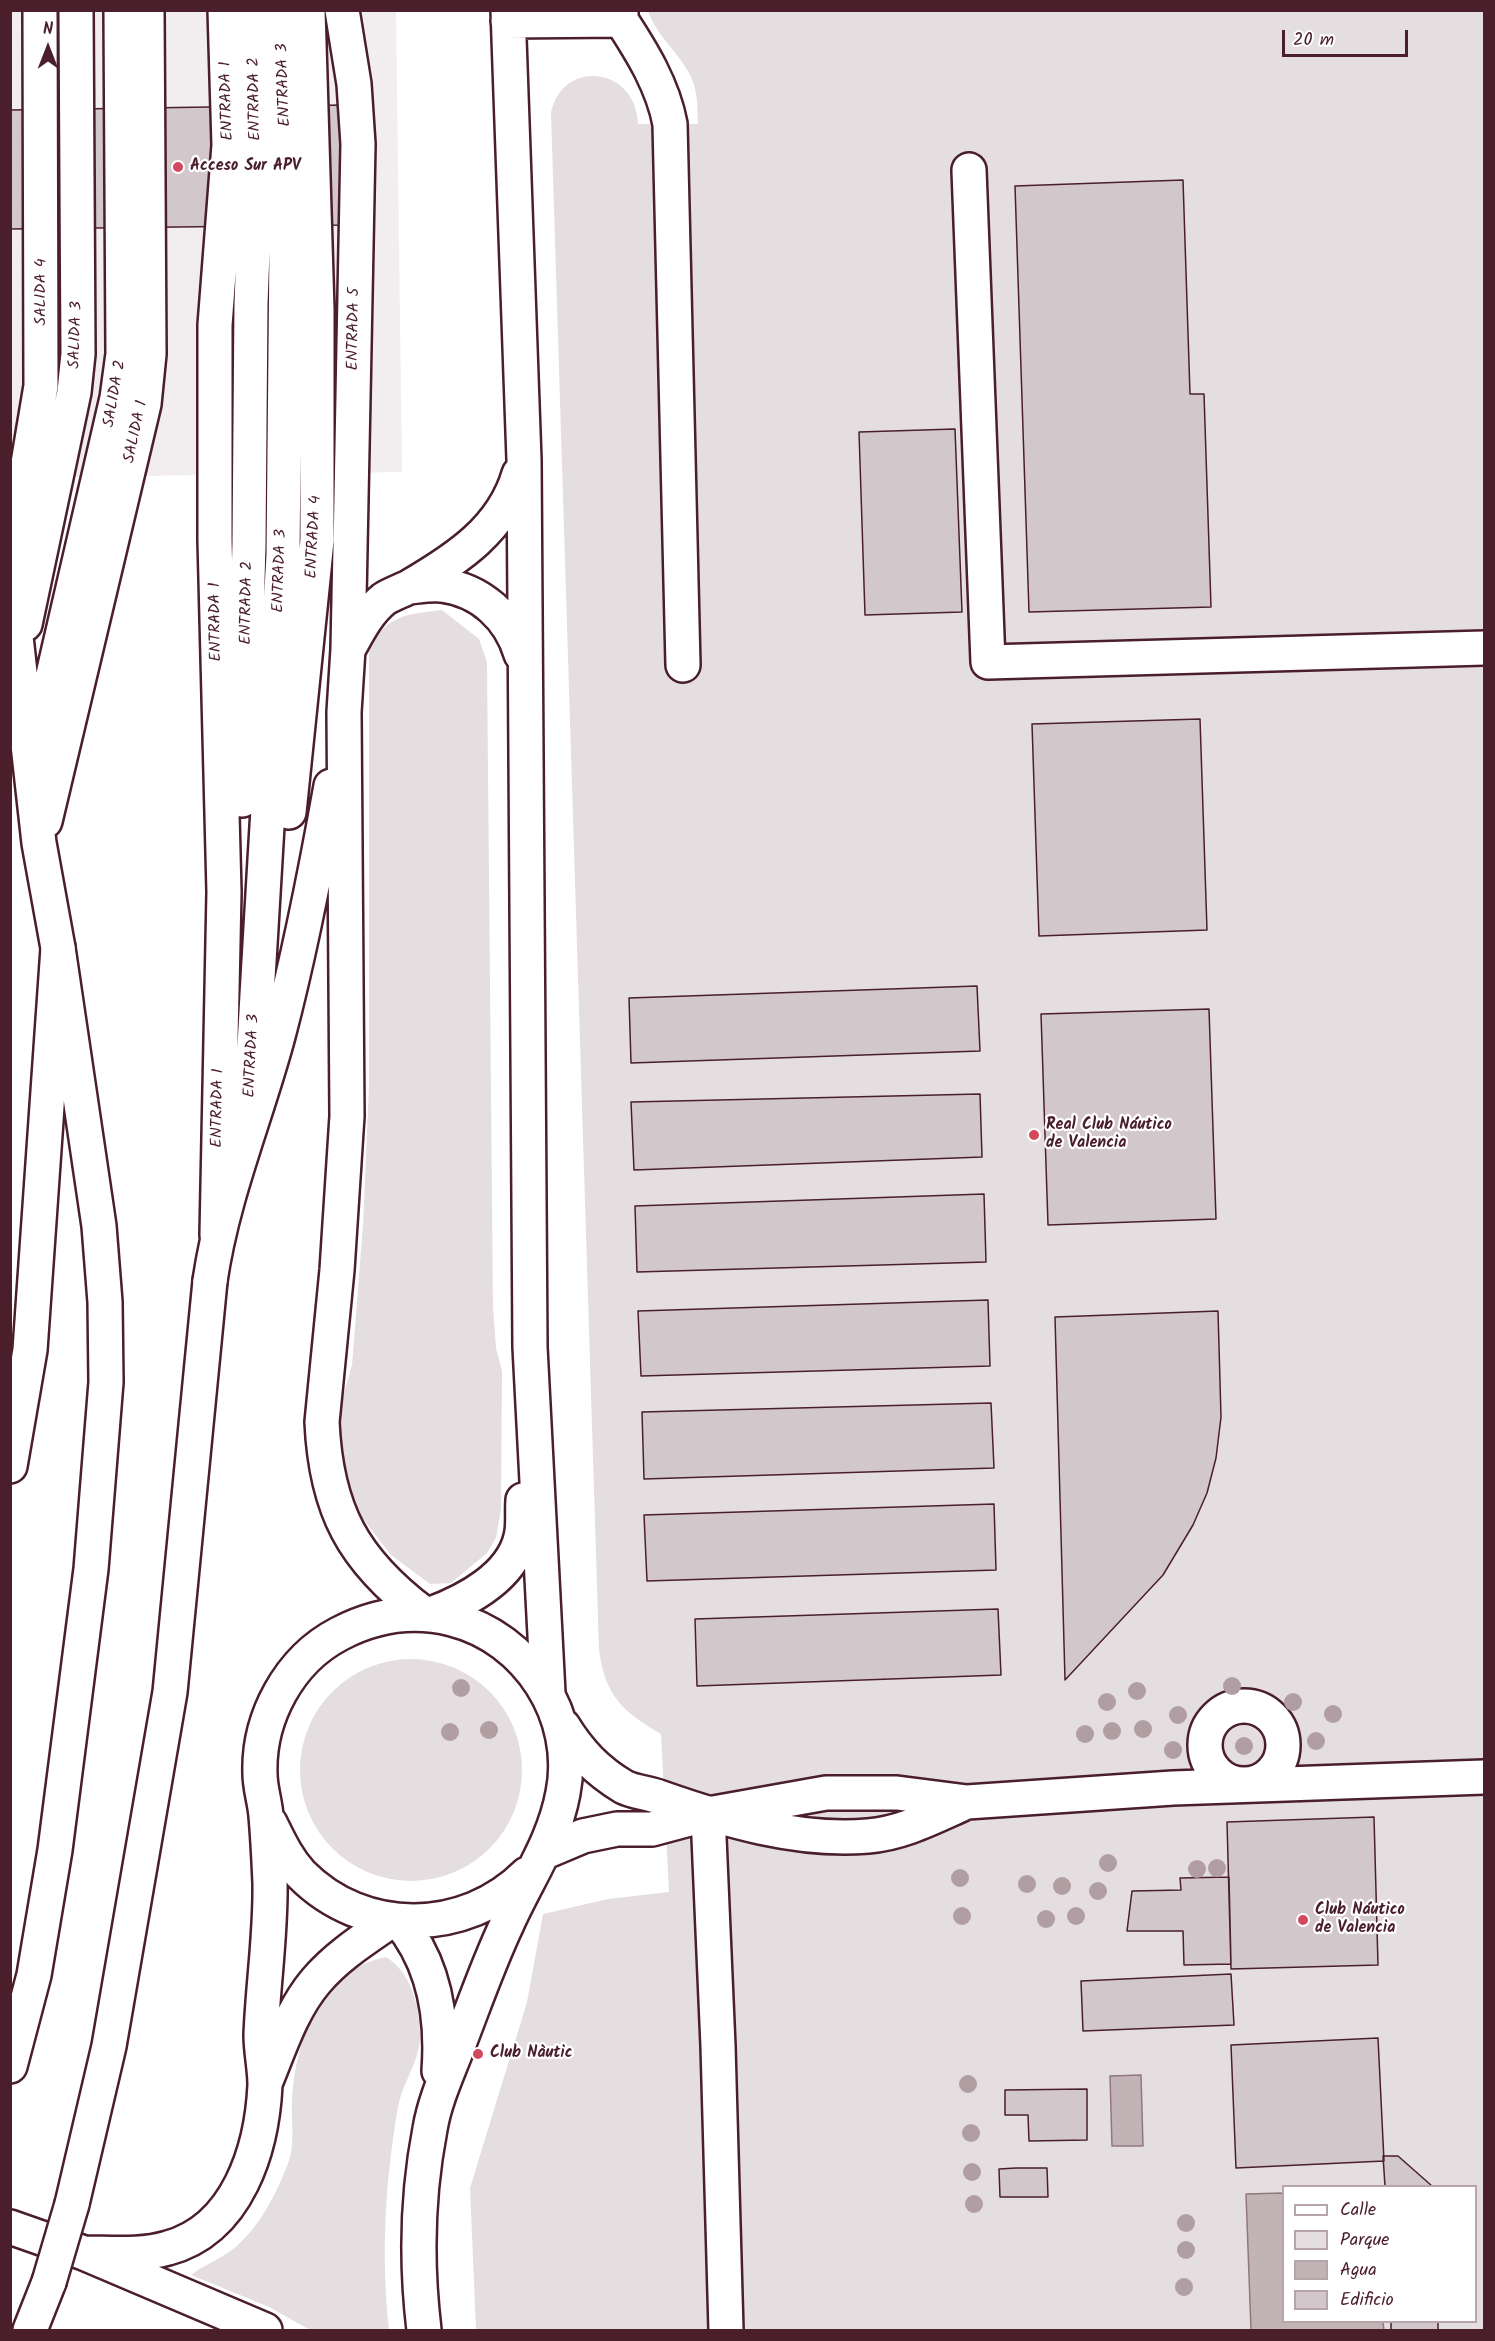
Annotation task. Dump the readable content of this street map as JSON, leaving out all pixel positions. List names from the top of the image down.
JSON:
{
  "streets": {
    "main road": [
      "ENTRADA 3",
      "ENTRADA 2",
      "ENTRADA 1",
      "SALIDA 4",
      "ENTRADA 5",
      "SALIDA 3",
      "SALIDA 2",
      "SALIDA 1",
      "ENTRADA 4"
    ]
  },
  "places": [
    "Acceso Sur APV",
    "Real Club Náutico de Valencia",
    "Club Náutico de Valencia",
    "Club Nàutic"
  ],
  "legend": [
    "Calle",
    "Parque",
    "Agua",
    "Edificio"
  ],
  "scale_bar": "20 m",
  "north": "top"
}
